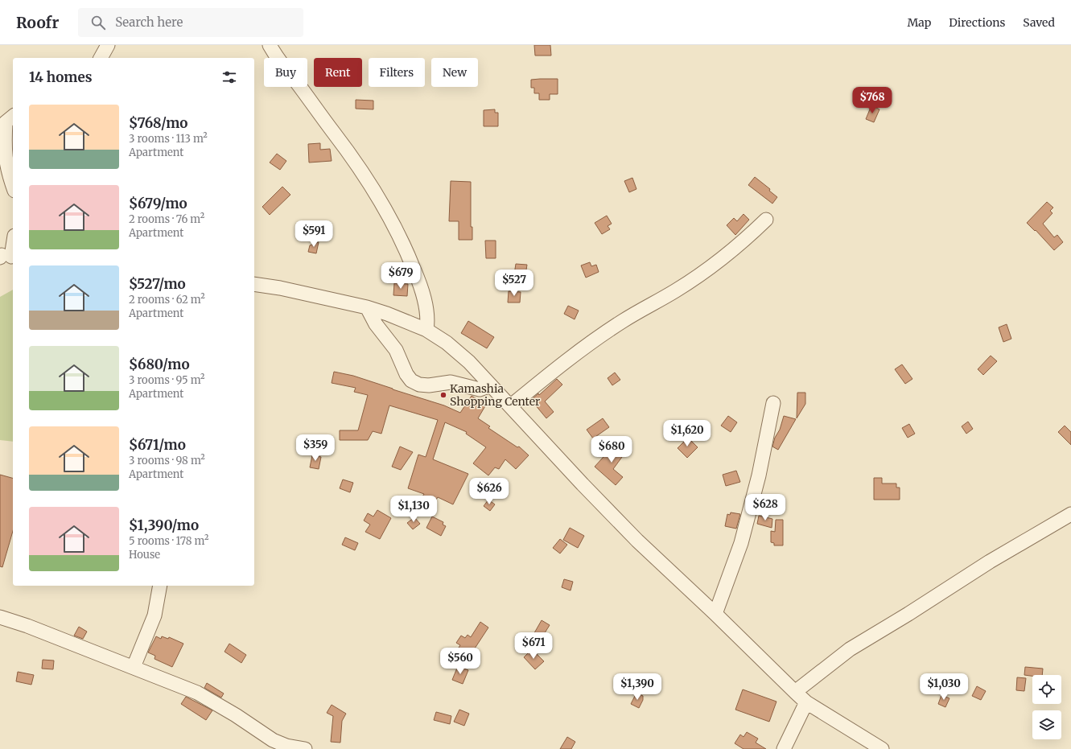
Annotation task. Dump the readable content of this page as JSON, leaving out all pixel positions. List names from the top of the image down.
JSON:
{
  "places": ["Kamashia Shopping Center"],
  "page": {
    "header": "Roofr",
    "search": "Search here",
    "nav": ["Map", "Directions", "Saved"],
    "chip": [
      "Buy",
      "Rent",
      "Filters",
      "New"
    ],
    "heading": "14 homes",
    "price": [
      "$768",
      "$591",
      "$679",
      "$527",
      "$1,620",
      "$359",
      "$680",
      "$626",
      "$628",
      "$1,130",
      "$671",
      "$560",
      "$1,390",
      "$1,030"
    ],
    "list": [
      {
        "name": "$768/mo",
        "note": "3 rooms · 113 m² · Apartment"
      },
      {
        "name": "$679/mo",
        "note": "2 rooms · 76 m² · Apartment"
      },
      {
        "name": "$527/mo",
        "note": "2 rooms · 62 m² · Apartment"
      },
      {
        "name": "$680/mo",
        "note": "3 rooms · 95 m² · Apartment"
      },
      {
        "name": "$671/mo",
        "note": "3 rooms · 98 m² · Apartment"
      },
      {
        "name": "$1,390/mo",
        "note": "5 rooms · 178 m² · House"
      }
    ]
  }
}
